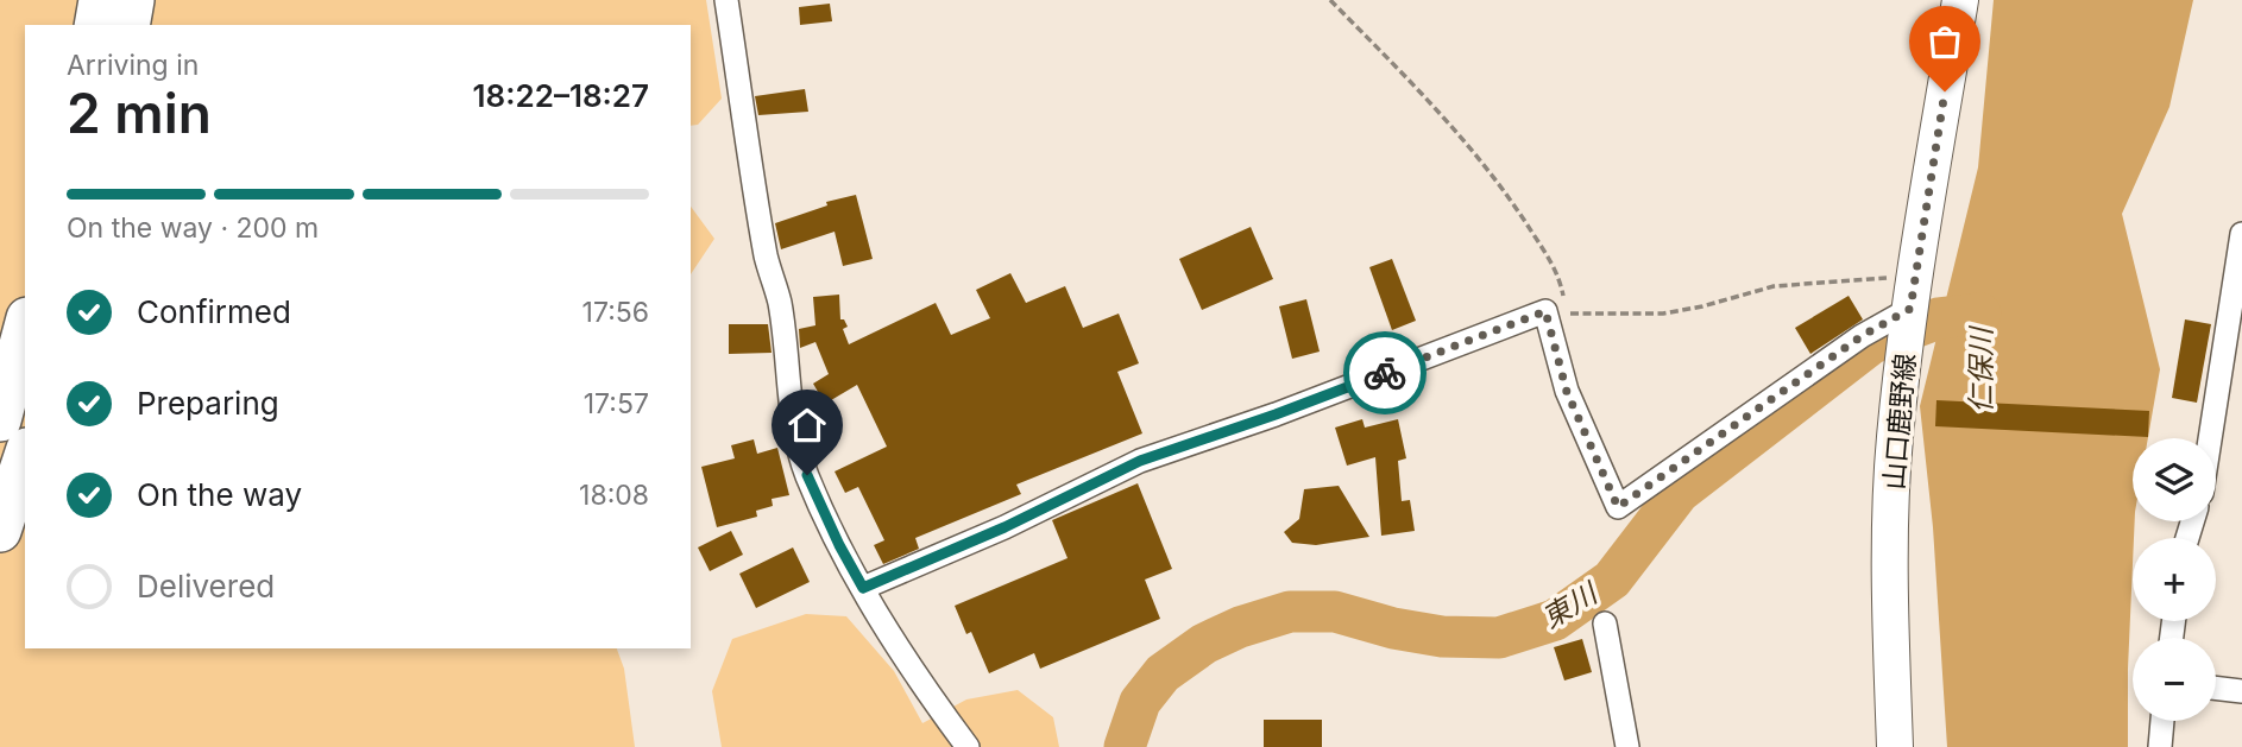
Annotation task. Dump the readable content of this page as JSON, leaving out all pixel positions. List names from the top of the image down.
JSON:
{
  "streets": {
    "main road": ["山口鹿野線"]
  },
  "water": ["仁保川", "東川"],
  "page": {
    "heading": ["2 min", "Arriving in", "18:22–18:27"],
    "bar": "On the way · 200 m",
    "list": [
      ["Confirmed", "17:56"],
      ["Preparing", "17:57"],
      ["On the way", "18:08"],
      "Delivered"
    ],
    "map_buttons": ["+", "−"]
  }
}
